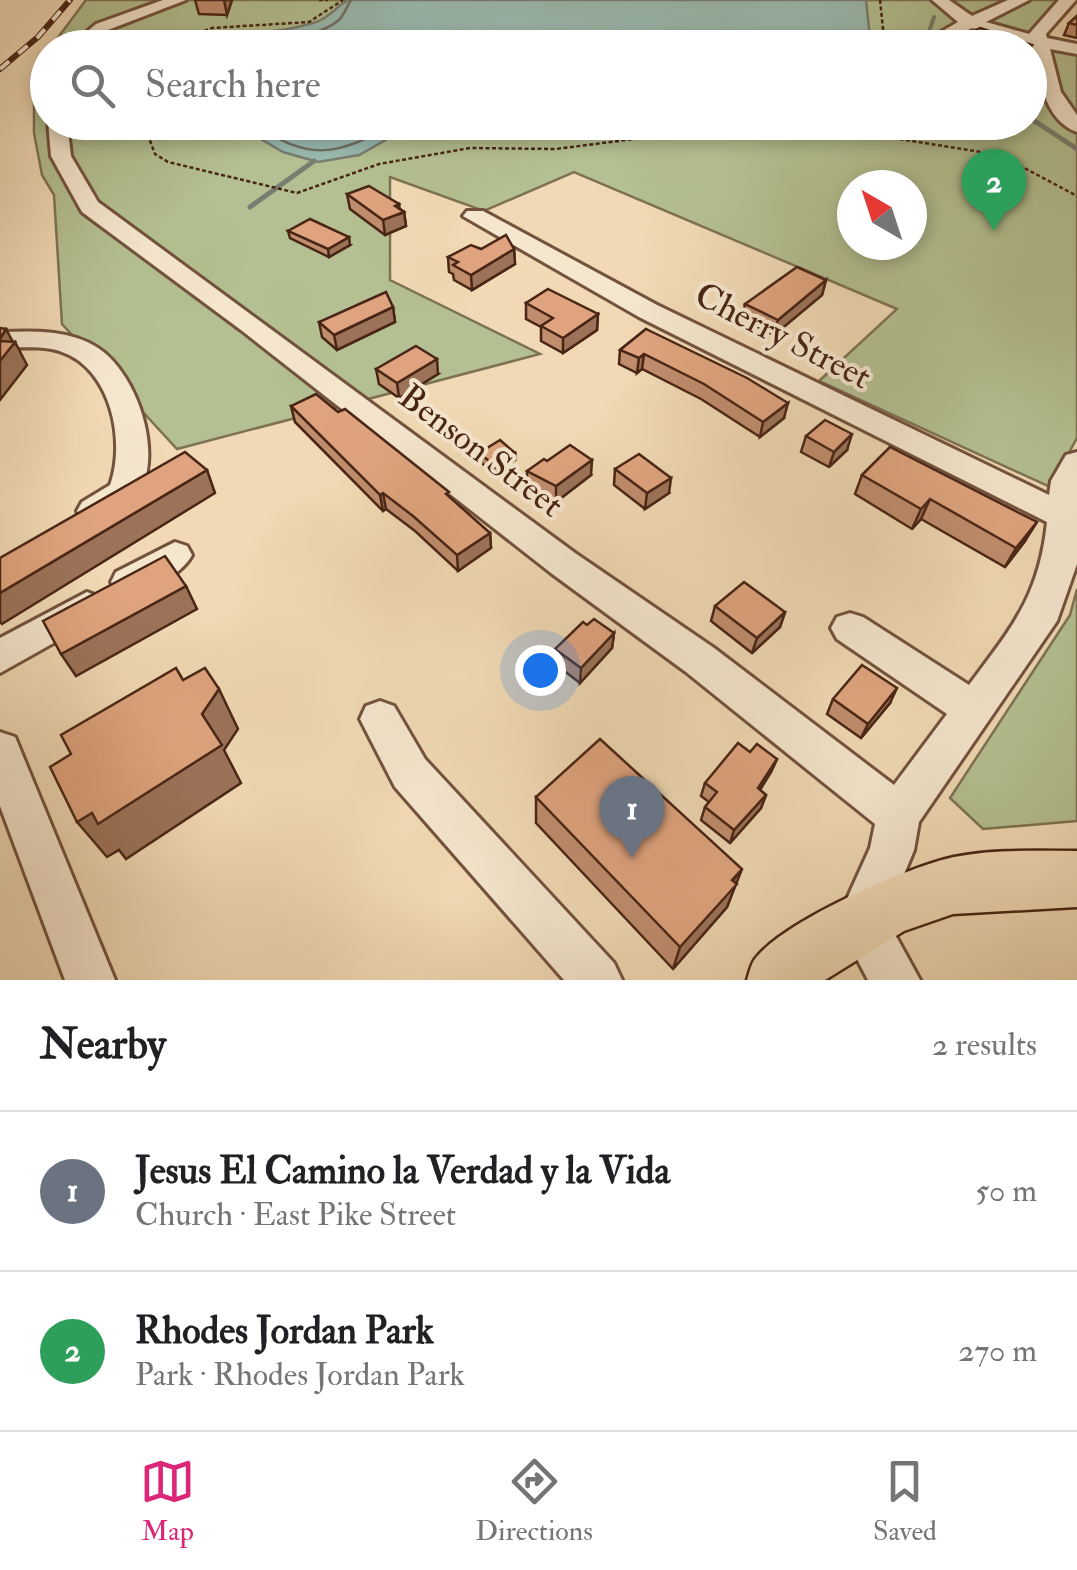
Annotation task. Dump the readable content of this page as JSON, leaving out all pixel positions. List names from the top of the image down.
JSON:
{
  "streets": {
    "street": ["Cherry Street", "Benson Street"]
  },
  "north": "top left",
  "page": {
    "search": "Search here",
    "pins": ["2", "1"],
    "heading": ["Nearby", "2 results"],
    "list": [
      {
        "mark": "1",
        "name": "Jesus El Camino la Verdad y la Vida",
        "note": "Church · East Pike Street",
        "value": "50 m"
      },
      {
        "mark": "2",
        "name": "Rhodes Jordan Park",
        "note": "Park · Rhodes Jordan Park",
        "value": "270 m"
      }
    ],
    "nav": ["Map", "Directions", "Saved"]
  }
}
